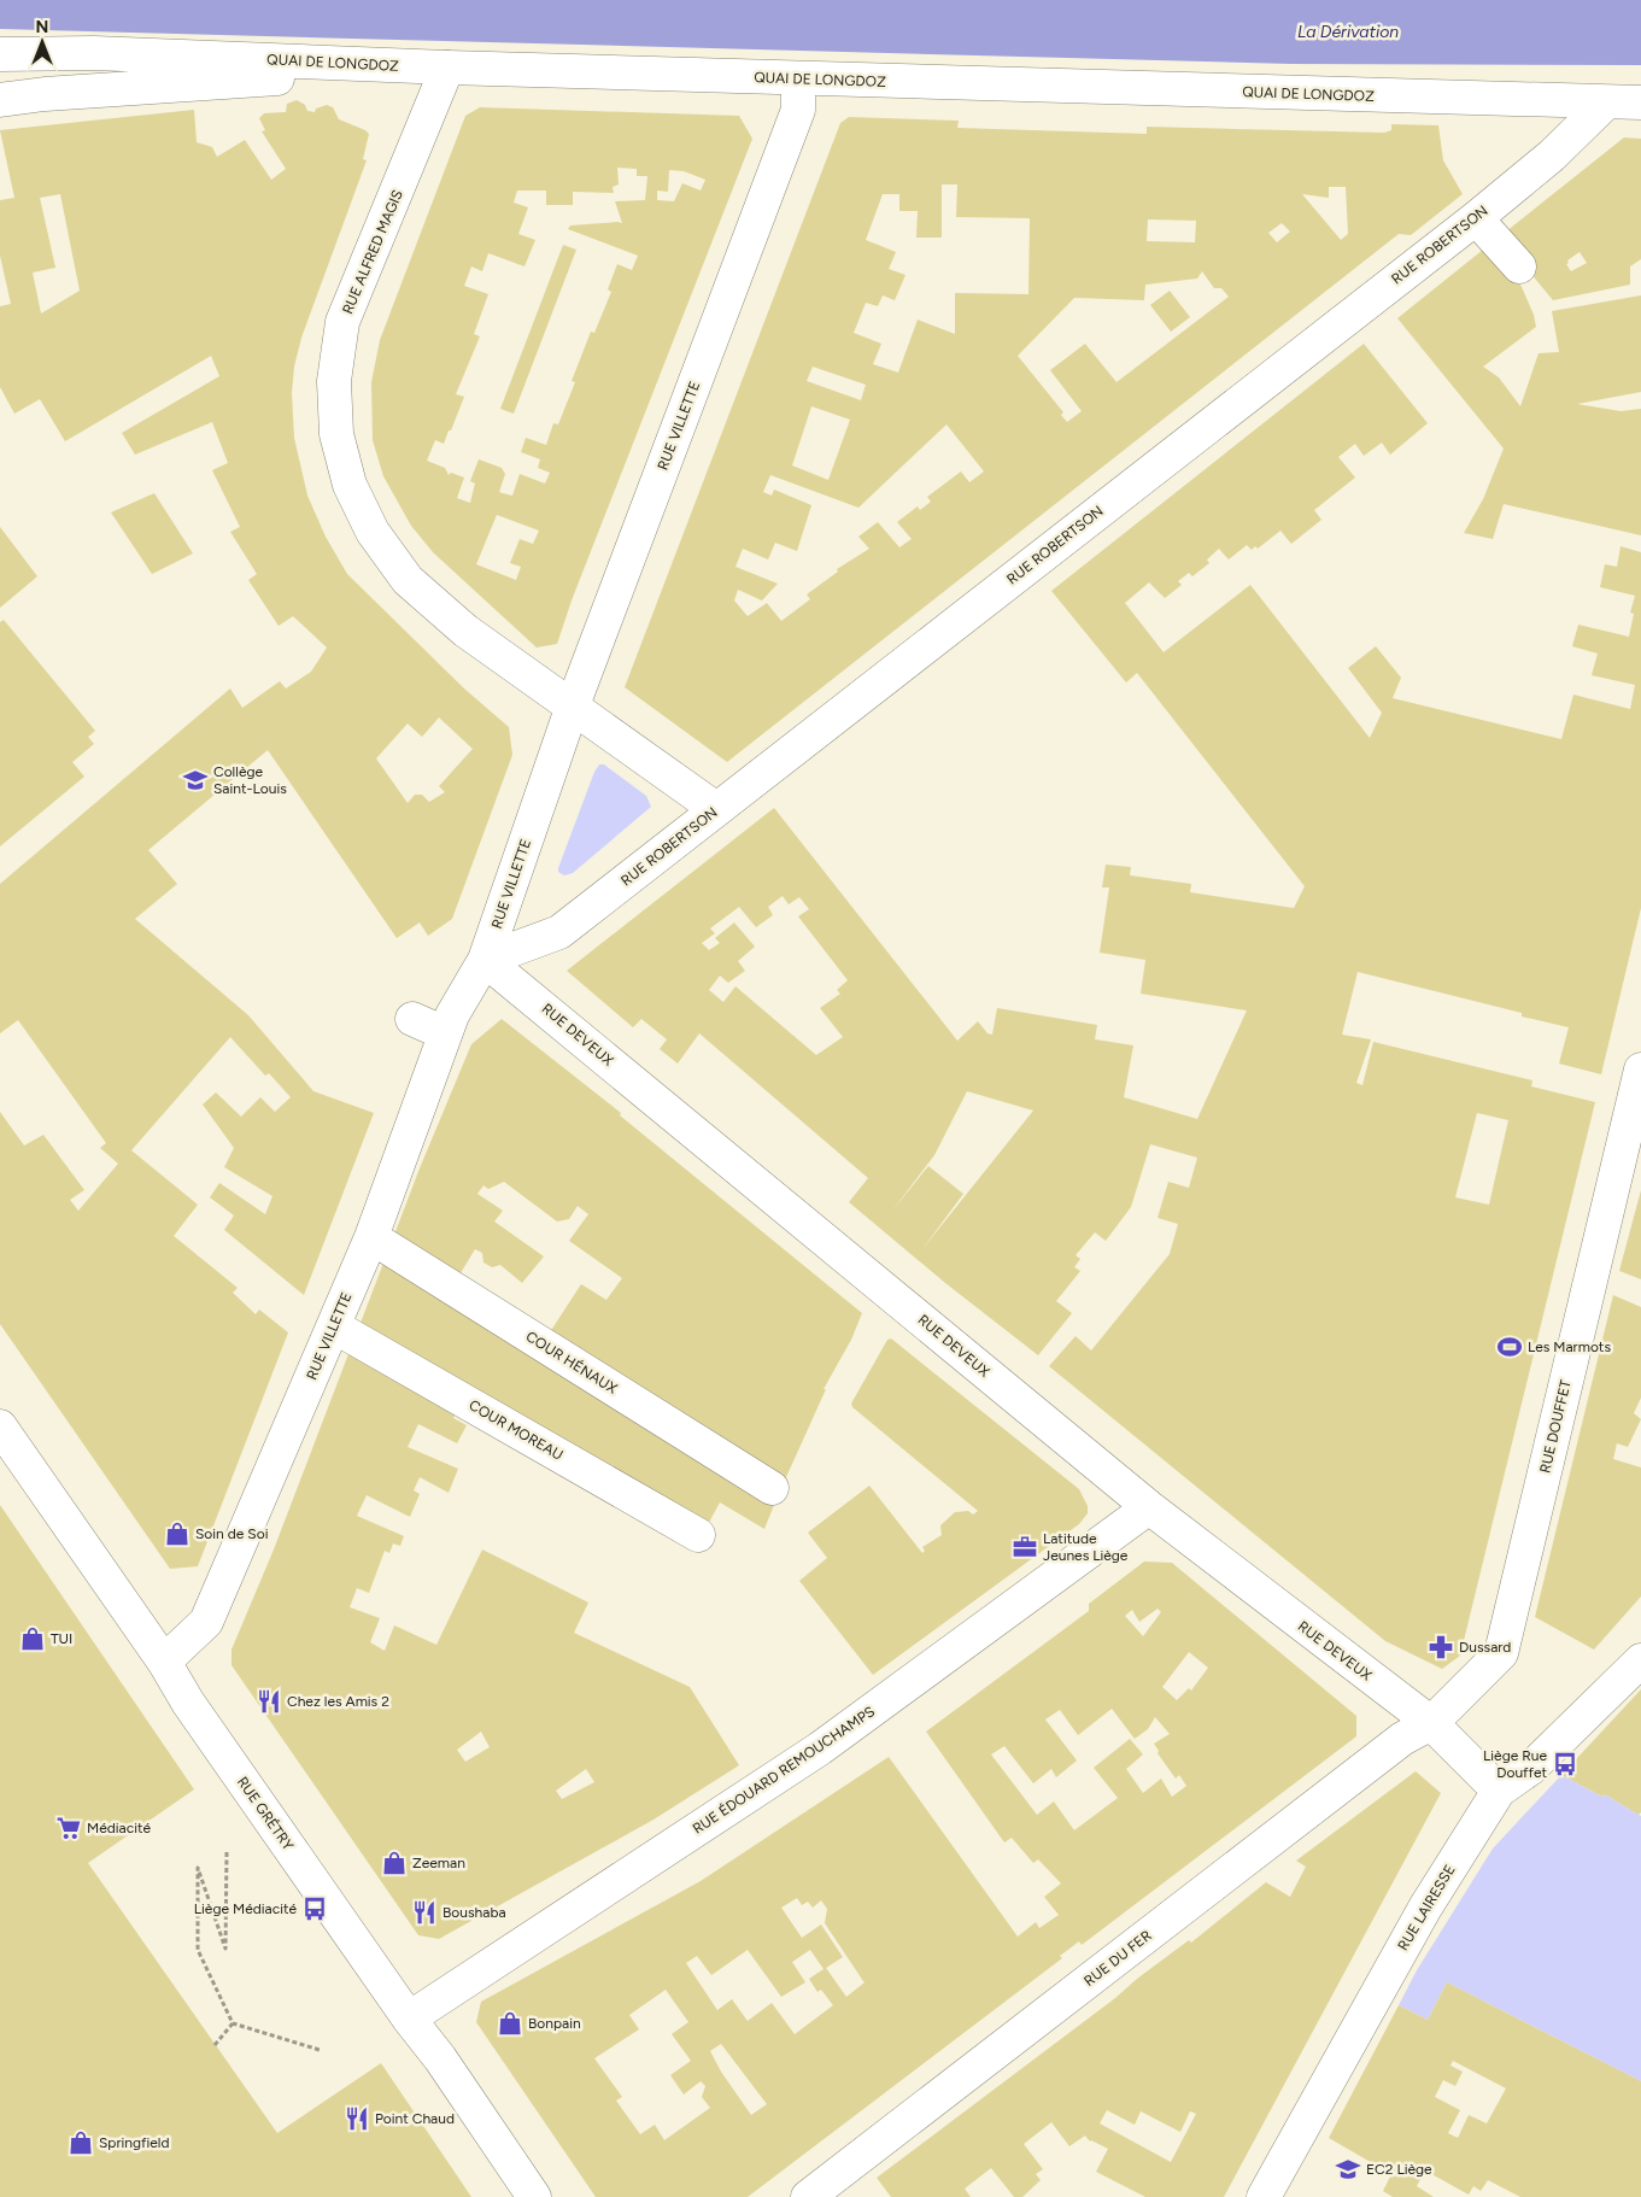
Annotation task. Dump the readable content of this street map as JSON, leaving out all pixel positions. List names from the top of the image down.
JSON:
{
  "streets": {
    "street": [
      "QUAI DE LONGDOZ",
      "RUE ROBERTSON",
      "RUE ALFRED MAGIS",
      "RUE VILLETTE",
      "RUE DEVEUX",
      "COUR HÉNAUX",
      "RUE DOUFFET",
      "COUR MOREAU",
      "RUE ÉDOUARD REMOUCHAMPS",
      "RUE GRÉTRY",
      "RUE LAIRESSE",
      "RUE DU FER"
    ]
  },
  "crossings": [
    ["QUAI DE LONGDOZ", "RUE ROBERTSON"],
    ["QUAI DE LONGDOZ", "RUE ALFRED MAGIS"],
    ["QUAI DE LONGDOZ", "RUE VILLETTE"],
    ["RUE ROBERTSON", "RUE ALFRED MAGIS"],
    ["RUE ROBERTSON", "RUE VILLETTE"],
    ["RUE ROBERTSON", "RUE DEVEUX"],
    ["RUE ALFRED MAGIS", "RUE VILLETTE"],
    ["RUE VILLETTE", "RUE DEVEUX"],
    ["RUE VILLETTE", "COUR HÉNAUX"],
    ["RUE VILLETTE", "COUR MOREAU"],
    ["RUE VILLETTE", "RUE GRÉTRY"],
    ["RUE DEVEUX", "RUE DOUFFET"],
    ["RUE DEVEUX", "RUE ÉDOUARD REMOUCHAMPS"],
    ["RUE DEVEUX", "RUE LAIRESSE"],
    ["RUE DEVEUX", "RUE DU FER"],
    ["RUE DOUFFET", "RUE DU FER"],
    ["RUE ÉDOUARD REMOUCHAMPS", "RUE GRÉTRY"]
  ],
  "water": ["La Dérivation"],
  "places": {
    "school or university": ["Collège Saint-Louis", "EC2 Liège"],
    "sports": ["Les Marmots"],
    "shop": [
      "Soin de Soi",
      "TUI",
      "Zeeman",
      "Bonpain",
      "Springfield"
    ],
    "office": ["Latitude Jeunes Liège"],
    "pharmacy": ["Dussard"],
    "restaurant": ["Chez les Amis 2", "Boushaba", "Point Chaud"],
    "bus stop": ["Liège Rue Douffet", "Liège Médiacité"],
    "supermarket": ["Médiacité"]
  },
  "north": "top"
}
